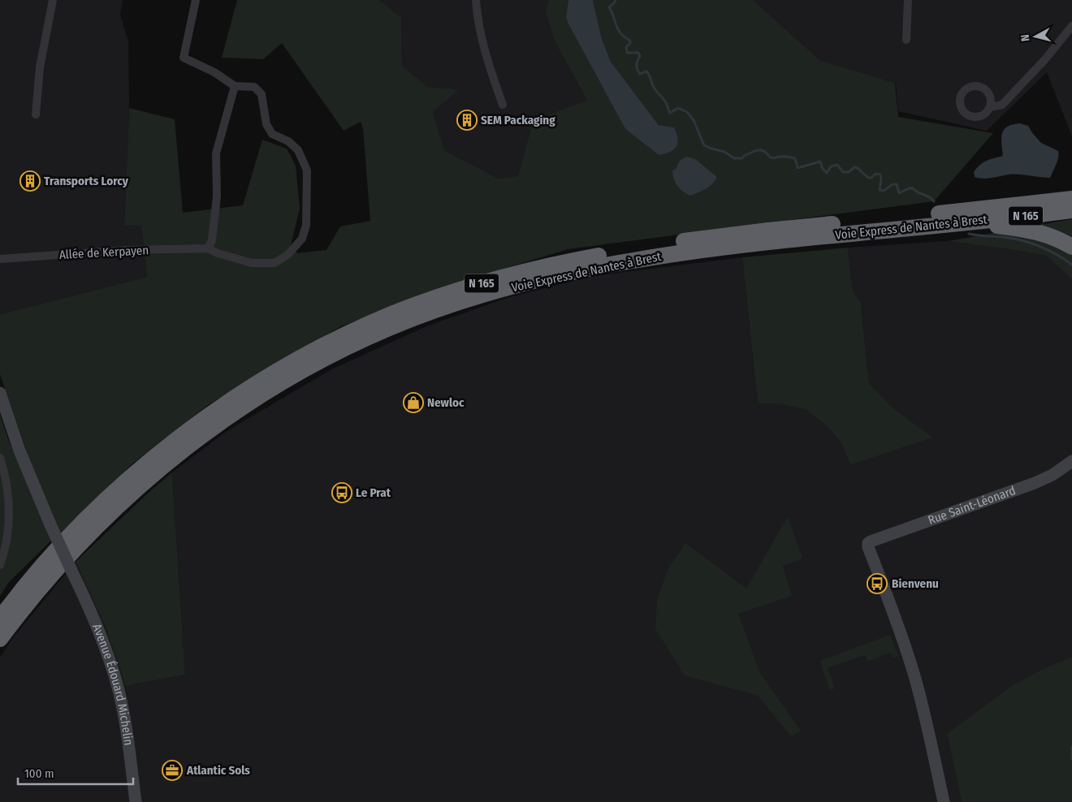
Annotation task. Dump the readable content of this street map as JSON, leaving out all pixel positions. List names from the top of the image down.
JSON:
{
  "streets": {
    "highway": ["N 165", "Voie Express de Nantes à Brest"],
    "main road": ["Rue Saint-Léonard", "Avenue Édouard Michelin"],
    "street": ["Allée de Kerpayen"]
  },
  "places": {
    "building": ["SEM Packaging", "Transports Lorcy"],
    "shop": ["Newloc"],
    "bus stop": ["Le Prat", "Bienvenu"],
    "office": ["Atlantic Sols"]
  },
  "scale_bar": "100 m",
  "north": "left"
}
